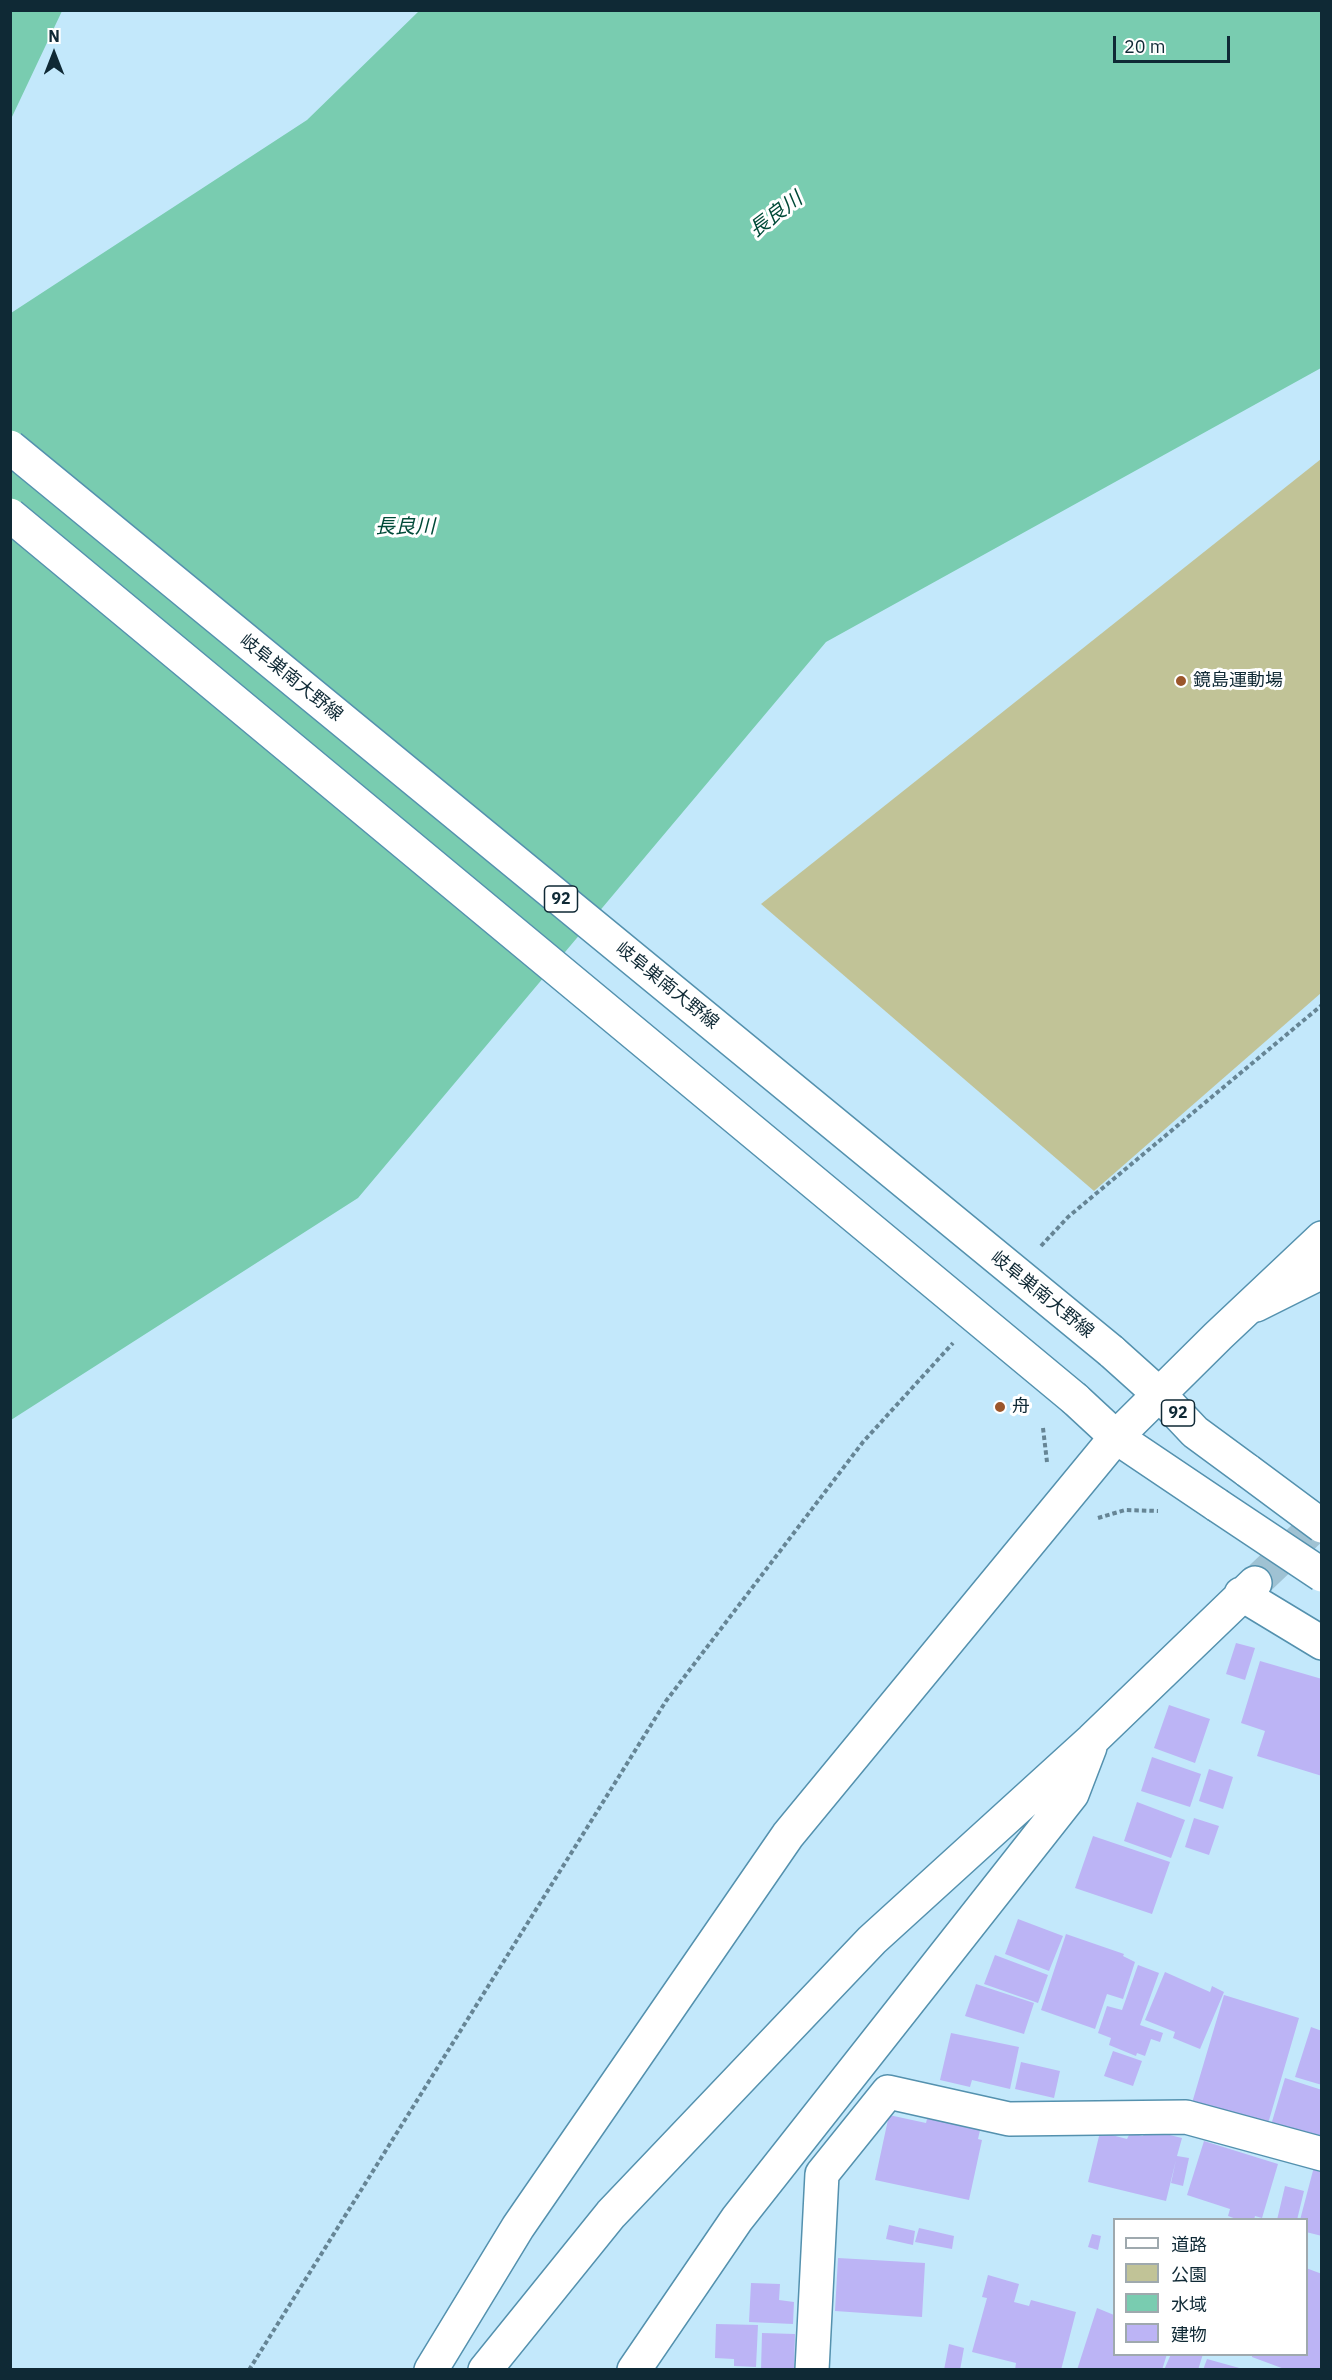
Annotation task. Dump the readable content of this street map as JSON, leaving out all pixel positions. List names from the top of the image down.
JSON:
{
  "streets": {
    "street": ["岐阜巣南大野線", "92"]
  },
  "water": ["長良川"],
  "places": ["鏡島運動場", "舟"],
  "legend": [
    "道路",
    "公園",
    "水域",
    "建物"
  ],
  "scale_bar": "20 m",
  "north": "top"
}
